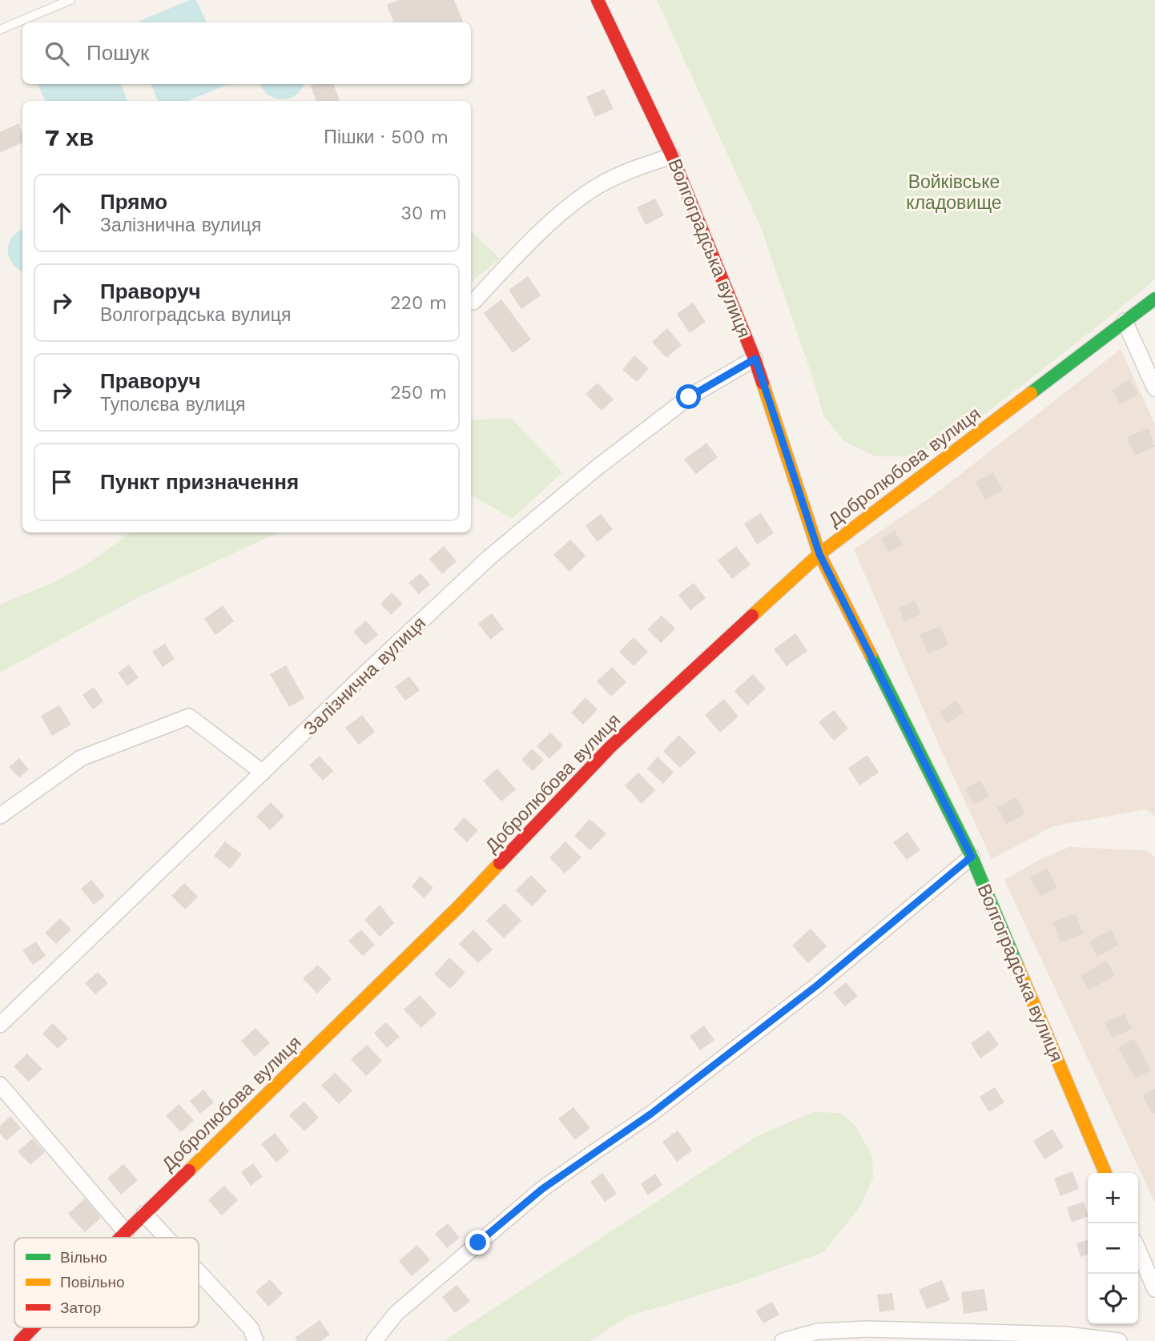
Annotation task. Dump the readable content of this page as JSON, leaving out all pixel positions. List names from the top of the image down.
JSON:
{
  "streets": {
    "street": ["Волгоградська вулиця", "Добролюбова вулиця", "Залізнична вулиця"]
  },
  "crossings": [
    ["Волгоградська вулиця", "Добролюбова вулиця"],
    ["Волгоградська вулиця", "Залізнична вулиця"]
  ],
  "parks": ["Войківське кладовище"],
  "legend": ["Вільно", "Повільно", "Затор"],
  "page": {
    "search": "Пошук",
    "heading": ["7 хв", "Пішки · 500 m"],
    "list": [
      ["Прямо", "Залізнична вулиця", "30 m"],
      ["Праворуч", "Волгоградська вулиця", "220 m"],
      ["Праворуч", "Туполєва вулиця", "250 m"],
      "Пункт призначення"
    ],
    "map_buttons": ["+", "−"]
  }
}
